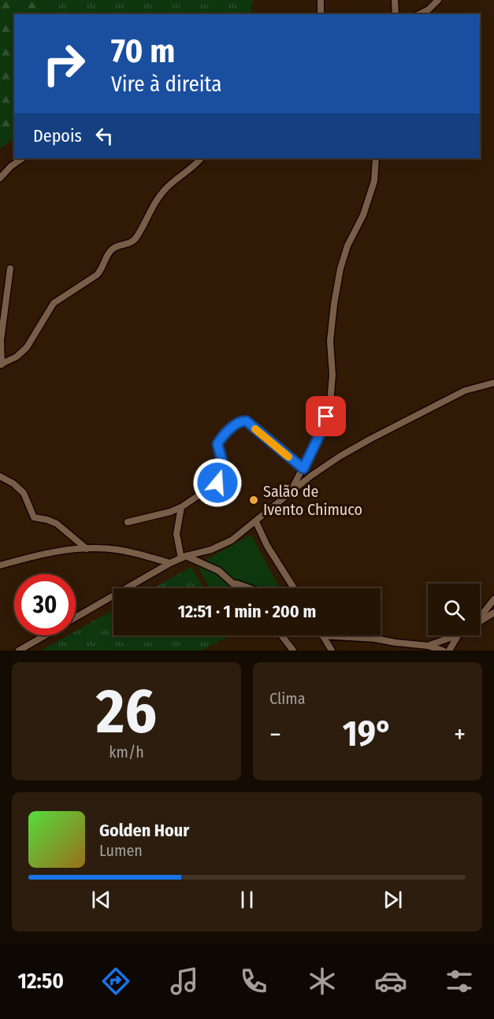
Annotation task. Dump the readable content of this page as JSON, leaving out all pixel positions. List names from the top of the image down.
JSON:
{
  "places": ["Salão de Ivento Chimuco"],
  "page": {
    "turn": ["70 m", "Vire à direita"],
    "then": "Depois",
    "limit": "30",
    "trip": "12:51 · 1 min · 200 m",
    "tile": [
      ["26", "km/h"],
      "Clima"
    ],
    "heat": ["−", "19°", "+"],
    "song": ["Golden Hour", "Lumen"],
    "tabs": "12:50"
  }
}
